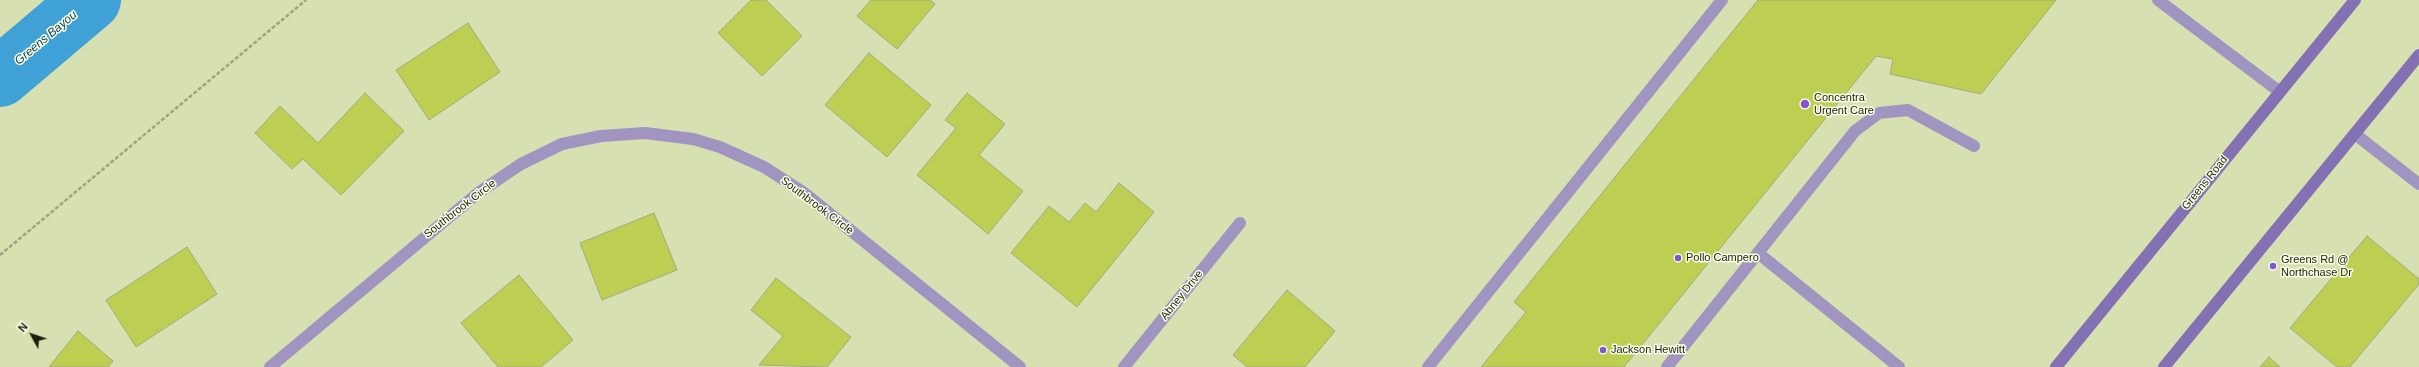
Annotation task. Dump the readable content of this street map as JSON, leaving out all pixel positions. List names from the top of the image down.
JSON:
{
  "streets": {
    "main road": ["Greens Road"],
    "street": ["Southbrook Circle", "Abney Drive"]
  },
  "water": ["Greens Bayou"],
  "places": [
    "Concentra Urgent Care",
    "Pollo Campero",
    "Greens Rd @ Northchase Dr",
    "Jackson Hewitt"
  ],
  "north": "top left"
}
